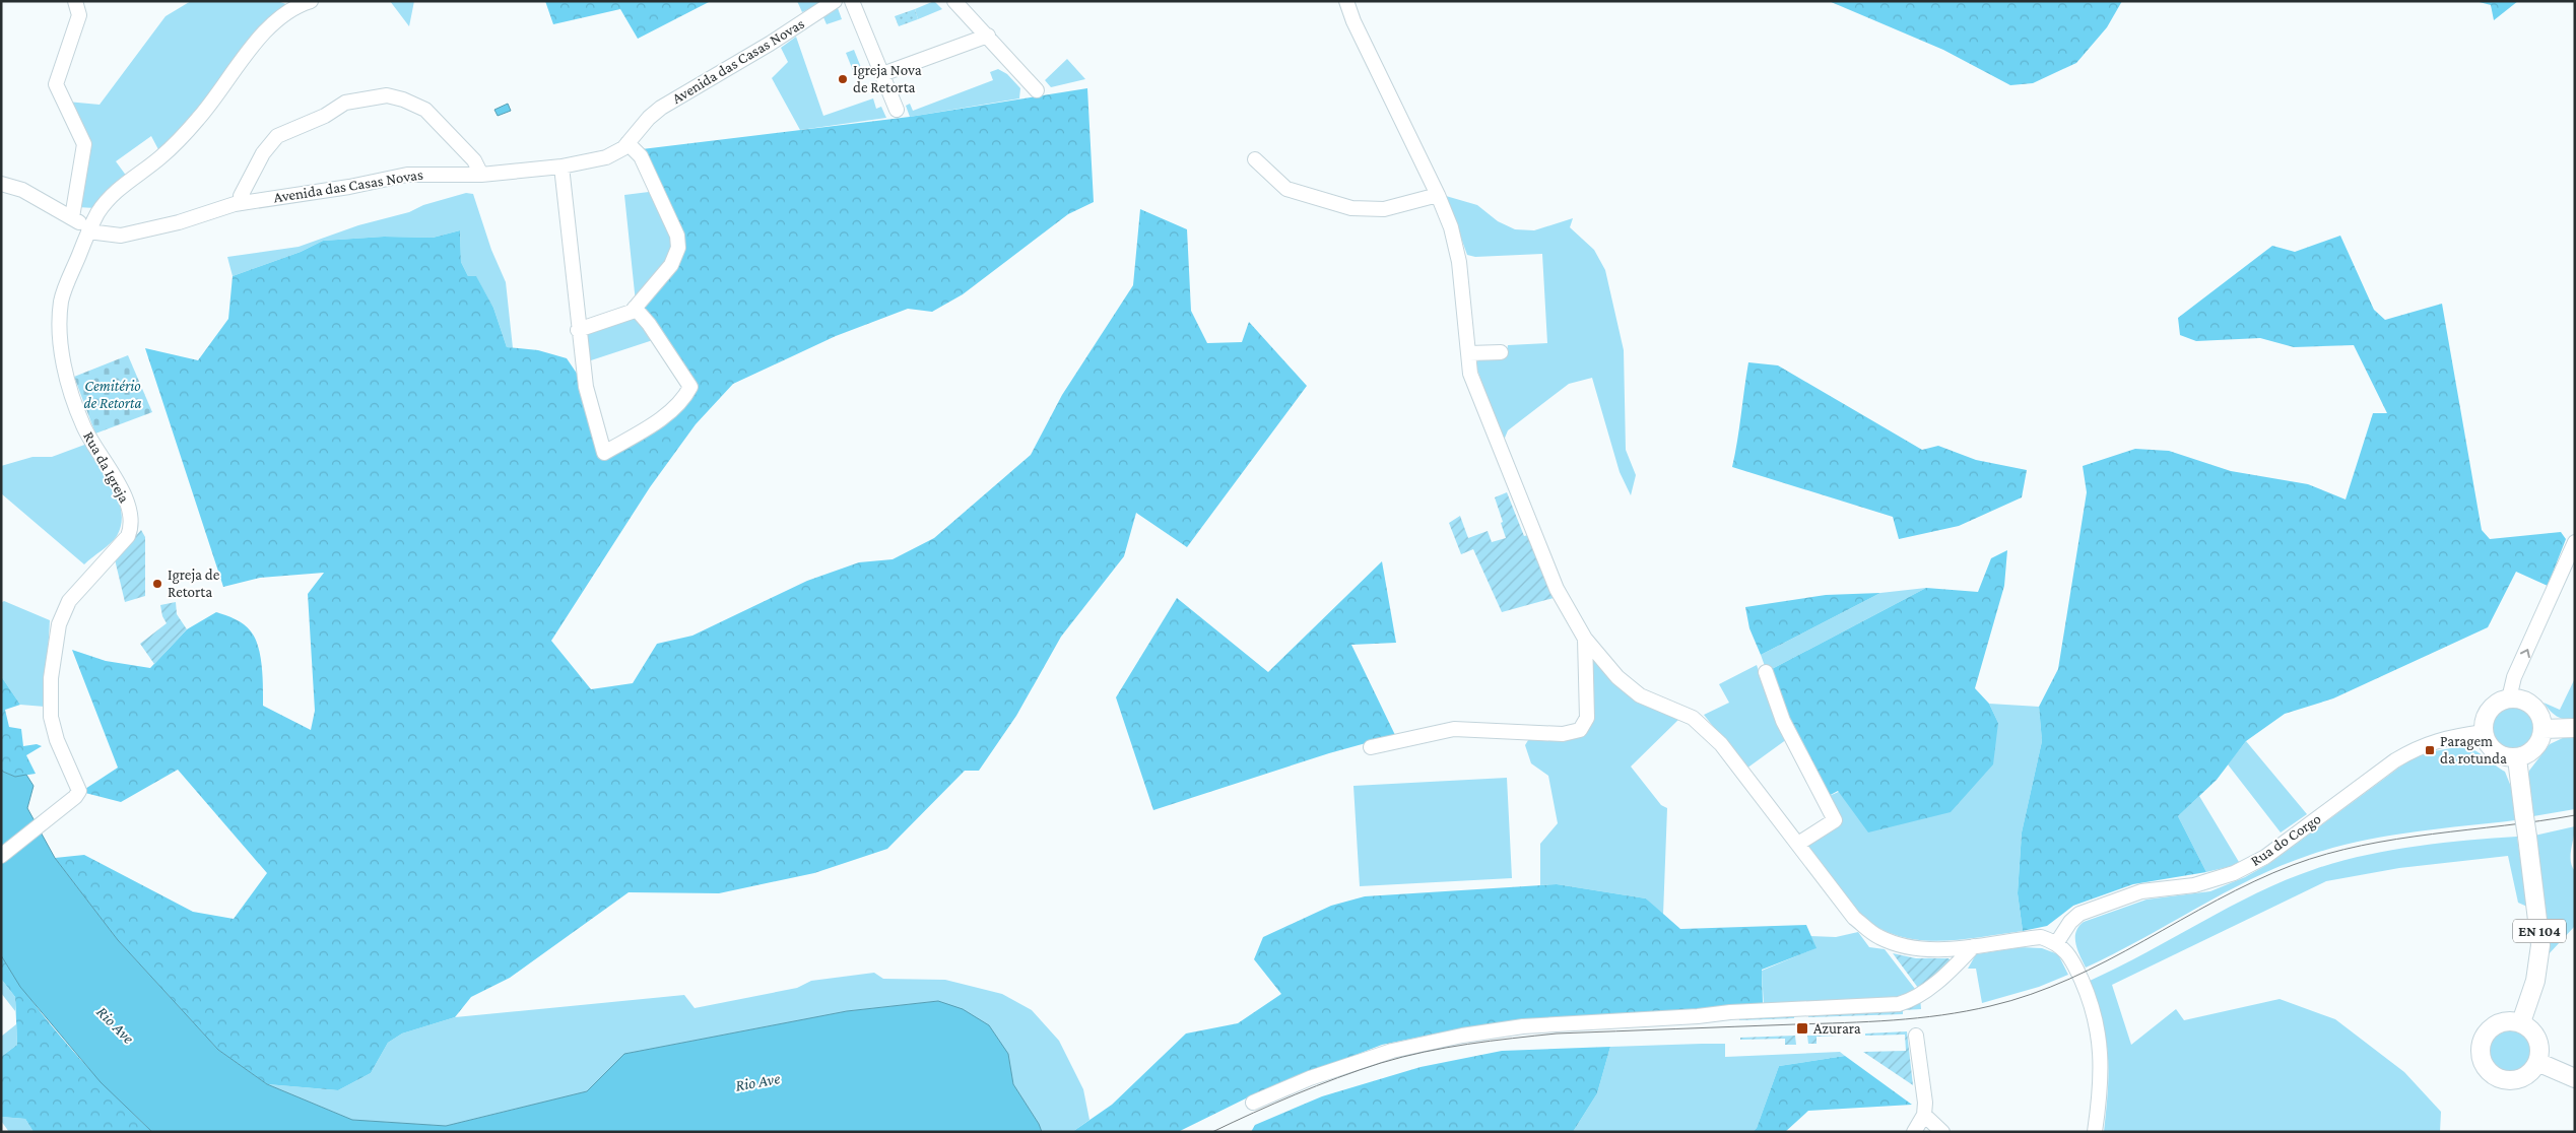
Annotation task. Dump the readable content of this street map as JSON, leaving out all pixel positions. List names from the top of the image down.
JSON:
{
  "streets": {
    "main road": ["EN 104"],
    "street": ["Avenida das Casas Novas", "Rua da Igreja", "Rua do Corgo"]
  },
  "crossings": [
    ["Avenida das Casas Novas", "Rua da Igreja"],
    ["Rua do Corgo", "EN 104"]
  ],
  "water": ["Rio Ave"],
  "parks": ["Cemitério de Retorta"],
  "places": {
    "other": ["Igreja Nova de Retorta", "Igreja de Retorta"],
    "transit": ["Paragem da rotunda", "Azurara"]
  }
}
